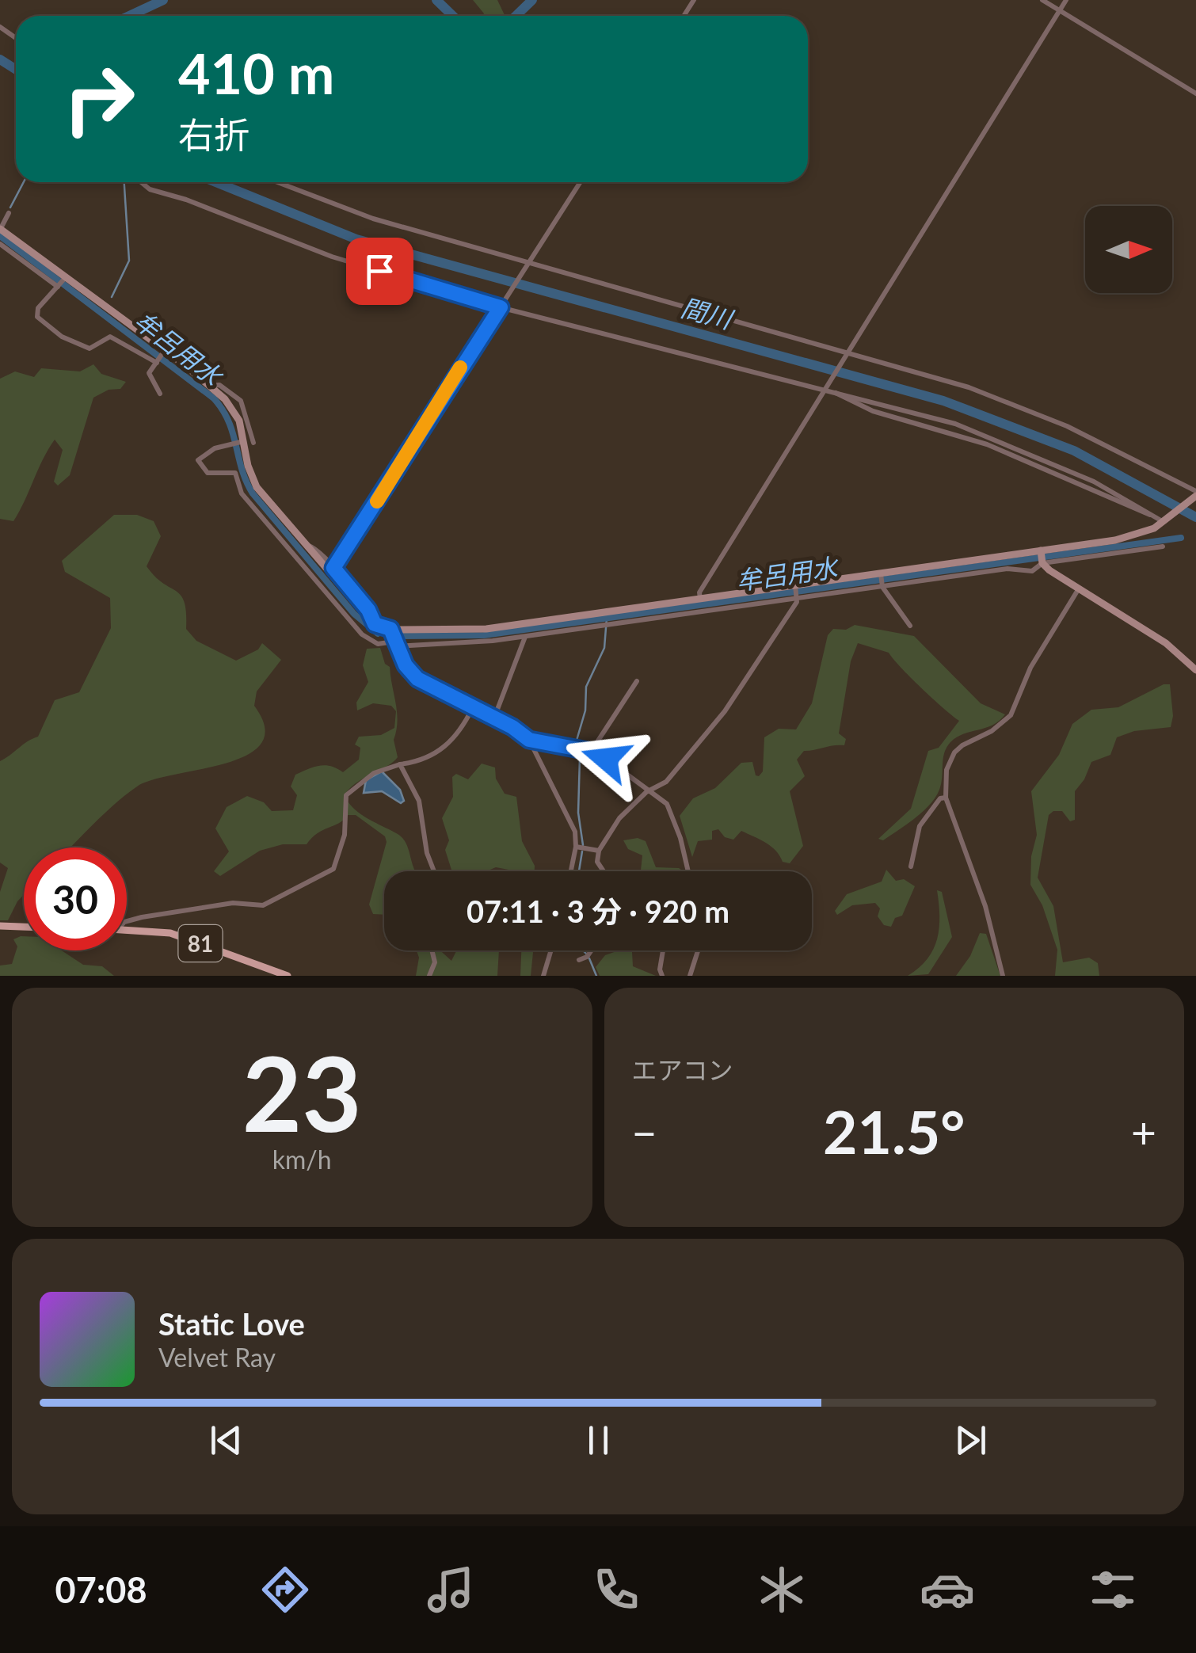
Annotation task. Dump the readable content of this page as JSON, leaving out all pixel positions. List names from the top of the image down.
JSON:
{
  "streets": {
    "main road": ["81"]
  },
  "water": ["間川", "牟呂用水"],
  "north": "right",
  "page": {
    "turn": ["410 m", "右折"],
    "limit": "30",
    "trip": "07:11 · 3 分 · 920 m",
    "tile": [
      ["23", "km/h"],
      "エアコン"
    ],
    "heat": ["−", "21.5°", "+"],
    "song": ["Static Love", "Velvet Ray"],
    "tabs": "07:08"
  }
}
